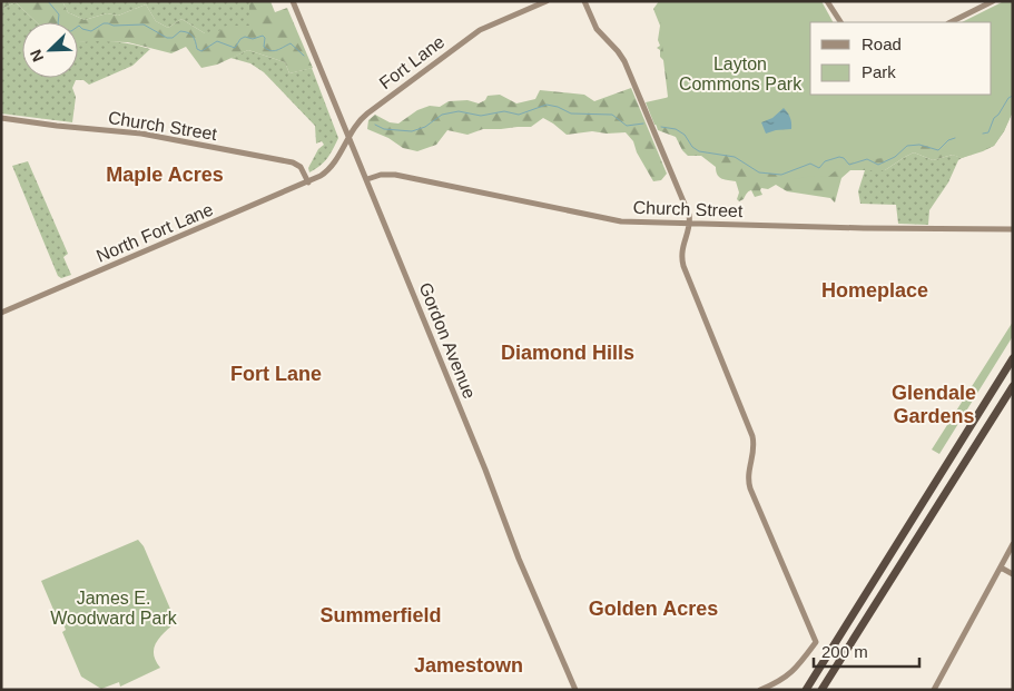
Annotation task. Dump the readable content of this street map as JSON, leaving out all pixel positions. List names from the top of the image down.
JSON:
{
  "streets": {
    "street": [
      "Fort Lane",
      "Church Street",
      "North Fort Lane",
      "Gordon Avenue"
    ]
  },
  "crossings": [
    ["Fort Lane", "North Fort Lane"],
    ["Fort Lane", "Gordon Avenue"],
    ["Church Street", "North Fort Lane"],
    ["Church Street", "Gordon Avenue"]
  ],
  "districts": [
    "Maple Acres",
    "Homeplace",
    "Diamond Hills",
    "Fort Lane",
    "Glendale Gardens",
    "Golden Acres",
    "Summerfield",
    "Jamestown"
  ],
  "parks": ["Layton Commons Park", "James E. Woodward Park"],
  "legend": ["Road", "Park"],
  "scale_bar": "200 m",
  "north": "bottom left"
}
